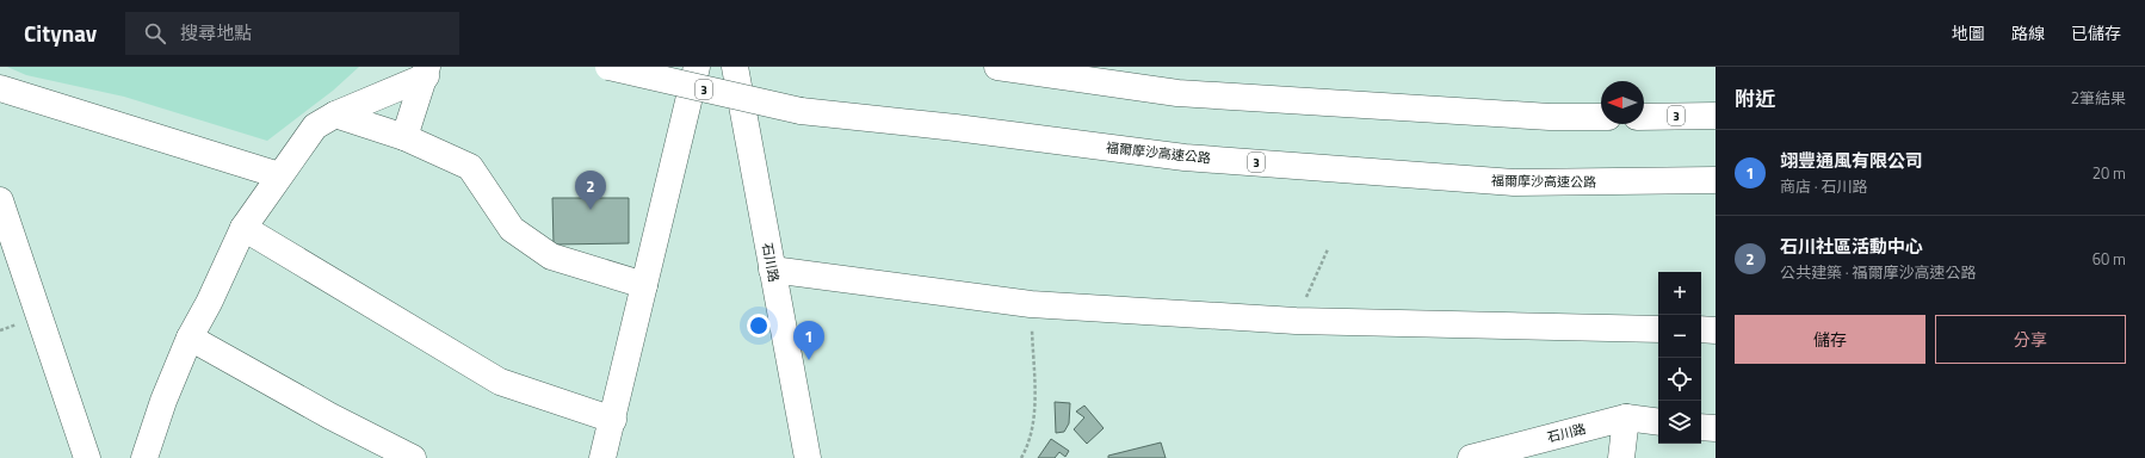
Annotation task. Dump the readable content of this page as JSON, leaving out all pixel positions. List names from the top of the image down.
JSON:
{
  "streets": {
    "main road": ["3", "福爾摩沙高速公路", "石川路"]
  },
  "north": "left",
  "page": {
    "header": "Citynav",
    "search": "搜尋地點",
    "nav": ["地圖", "路線", "已儲存"],
    "heading": ["附近", "2筆結果"],
    "list": [
      {
        "mark": "1",
        "name": "翊豐通風有限公司",
        "note": "商店 · 石川路",
        "value": "20 m"
      },
      {
        "mark": "2",
        "name": "石川社區活動中心",
        "note": "公共建築 · 福爾摩沙高速公路",
        "value": "60 m"
      }
    ],
    "pins": ["2", "1"],
    "map_buttons": ["+", "−"],
    "buttons": ["儲存", "分享"]
  }
}
